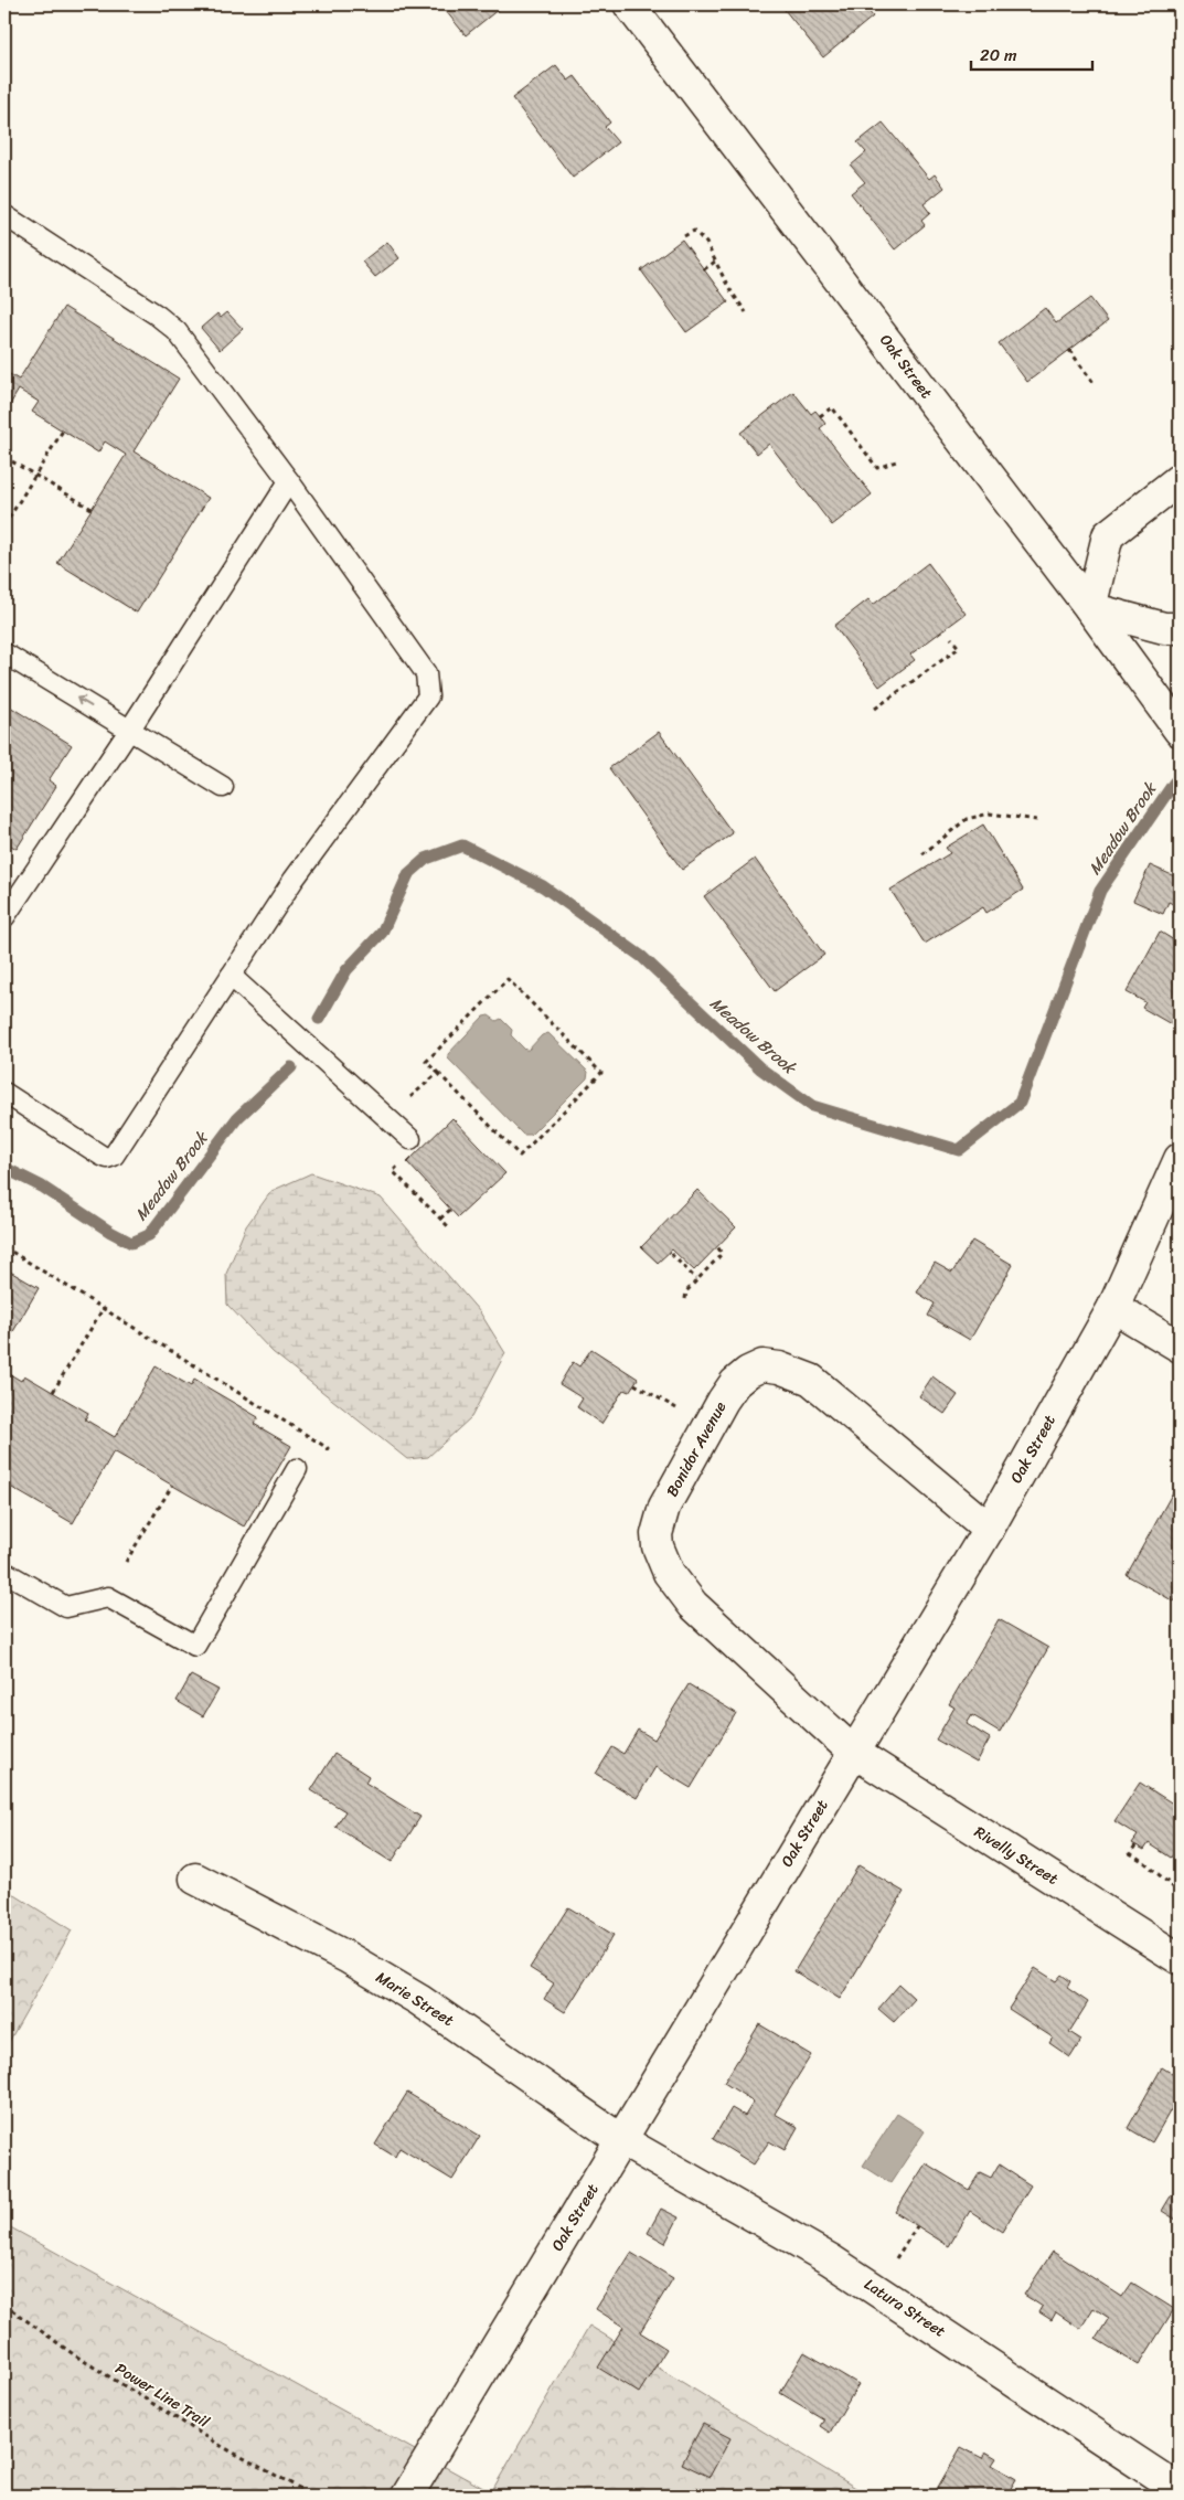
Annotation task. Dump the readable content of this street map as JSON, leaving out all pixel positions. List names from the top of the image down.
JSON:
{
  "streets": {
    "street": [
      "Oak Street",
      "Bonidor Avenue",
      "Rivelly Street",
      "Marie Street",
      "Latura Street"
    ],
    "path": ["Power Line Trail"]
  },
  "crossings": [
    ["Oak Street", "Bonidor Avenue"],
    ["Oak Street", "Rivelly Street"],
    ["Oak Street", "Marie Street"],
    ["Oak Street", "Latura Street"],
    ["Bonidor Avenue", "Rivelly Street"],
    ["Marie Street", "Latura Street"]
  ],
  "water": ["Meadow Brook"],
  "scale_bar": "20 m"
}
